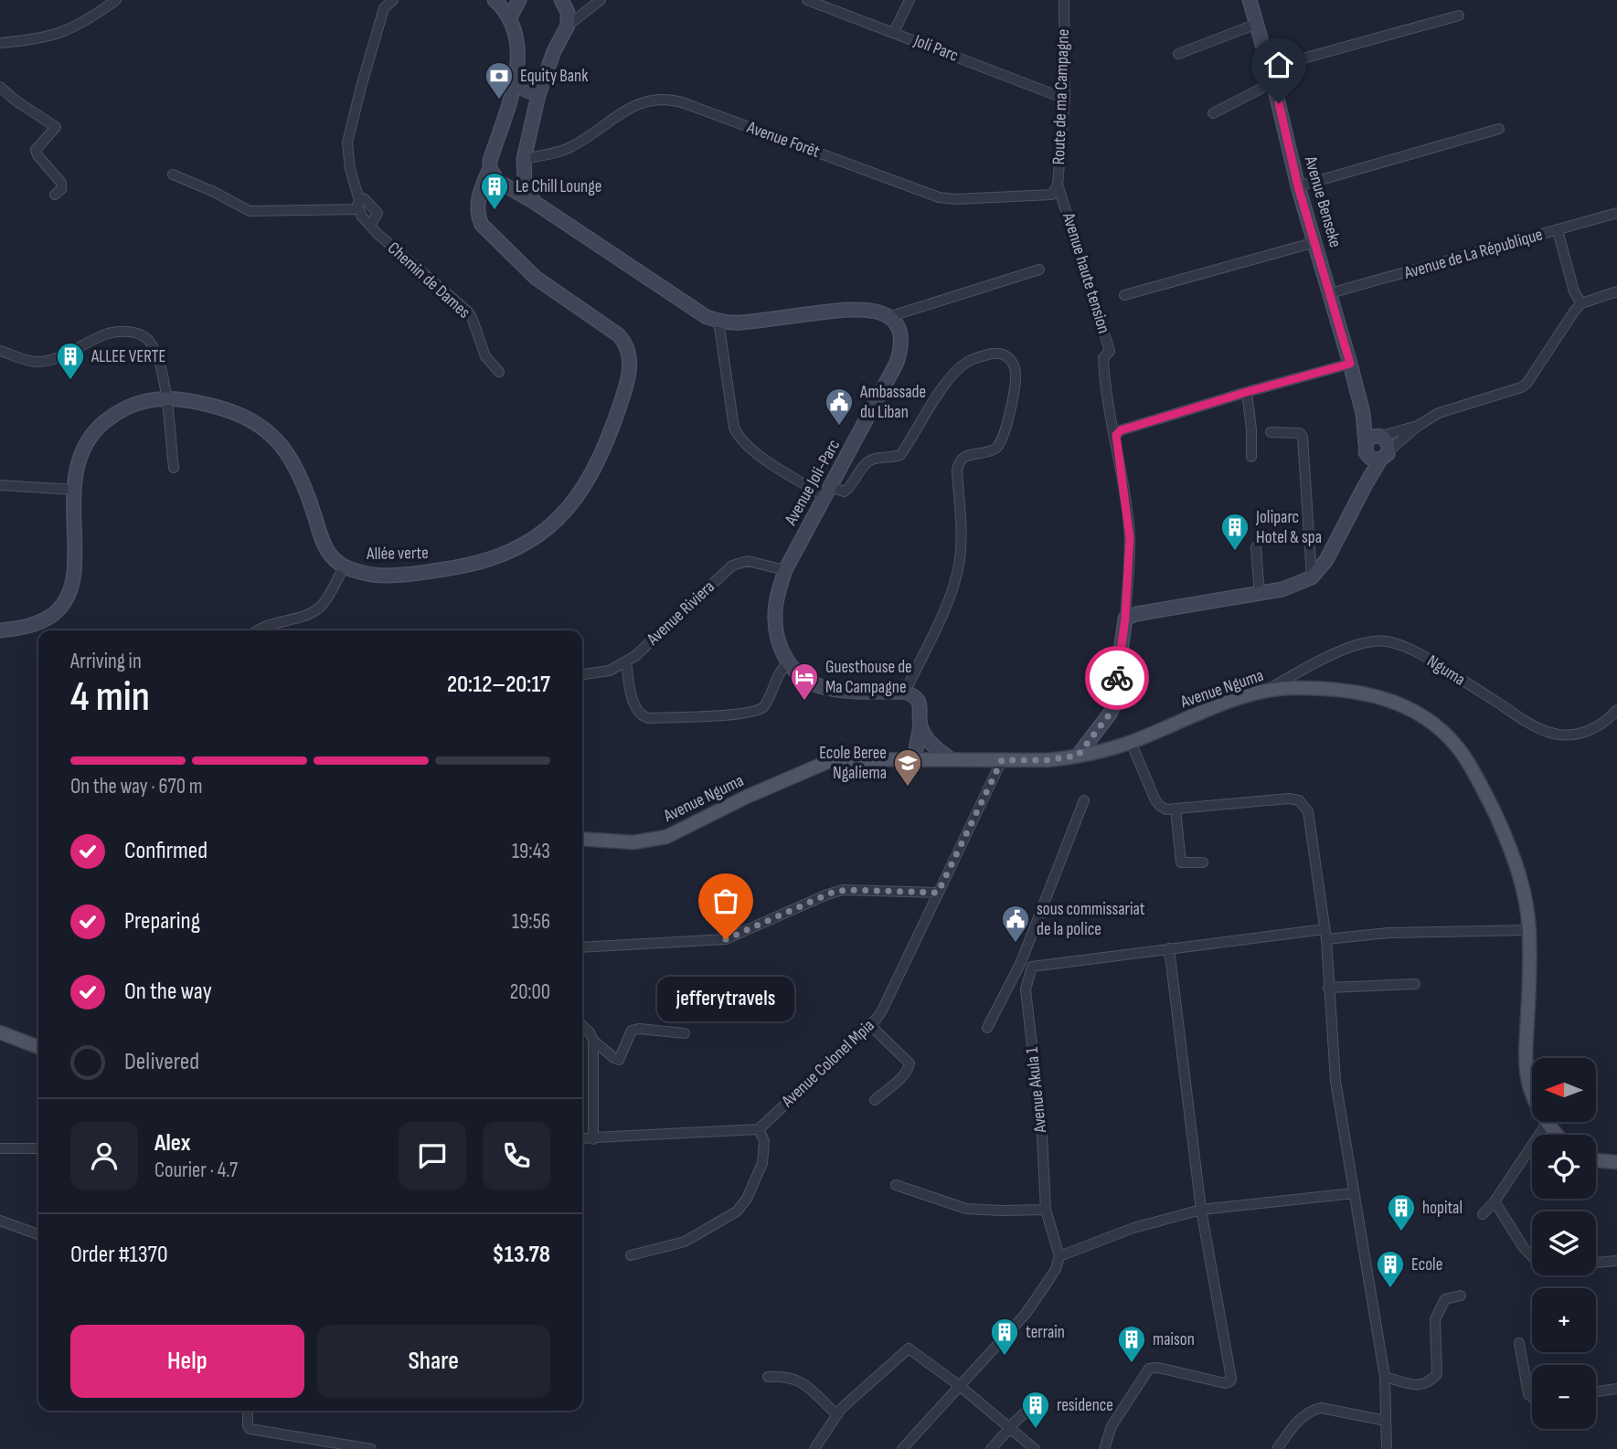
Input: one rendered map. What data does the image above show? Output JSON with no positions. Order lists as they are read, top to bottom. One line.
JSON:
{"streets":{"main road":["Avenue Nguma"],"street":["Joli Parc","Route de ma Campagne","Avenue Forêt","Avenue Benseke","Avenue de La République","Avenue haute tension","Chemin de Dames","Avenue Joli-Parc","Allée verte","Avenue Riviera","Nguma","Avenue Colonel Mpia","Avenue Akula 1"]},"crossings":[["Joli Parc","Route de ma Campagne"],["Route de ma Campagne","Avenue Forêt"],["Route de ma Campagne","Avenue haute tension"],["Avenue Forêt","Avenue haute tension"],["Avenue Benseke","Avenue de La République"],["Avenue Joli-Parc","Avenue Riviera"],["Nguma","Avenue Nguma"],["Avenue Nguma","Avenue Colonel Mpia"]],"places":{"bank":["Equity Bank"],"building":["Le Chill Lounge","ALLEE VERTE","Joliparc Hotel & spa","hopital","Ecole","terrain","maison","residence"],"public building":["Ambassade du Liban","sous commissariat de la police"],"hotel":["Guesthouse de Ma Campagne"],"school or university":["Ecole Beree Ngaliema"],"other":["jefferytravels"]},"north":"left","page":{"heading":["4 min","Arriving in","20:12–20:17"],"panel":["Alex","Courier · 4.7","Order #1370","$13.78"],"bar":"On the way · 670 m","list":[["Confirmed","19:43"],["Preparing","19:56"],["On the way","20:00"],"Delivered"],"bubble":"jefferytravels","map_buttons":["+","−"],"buttons":["Help","Share"]}}
